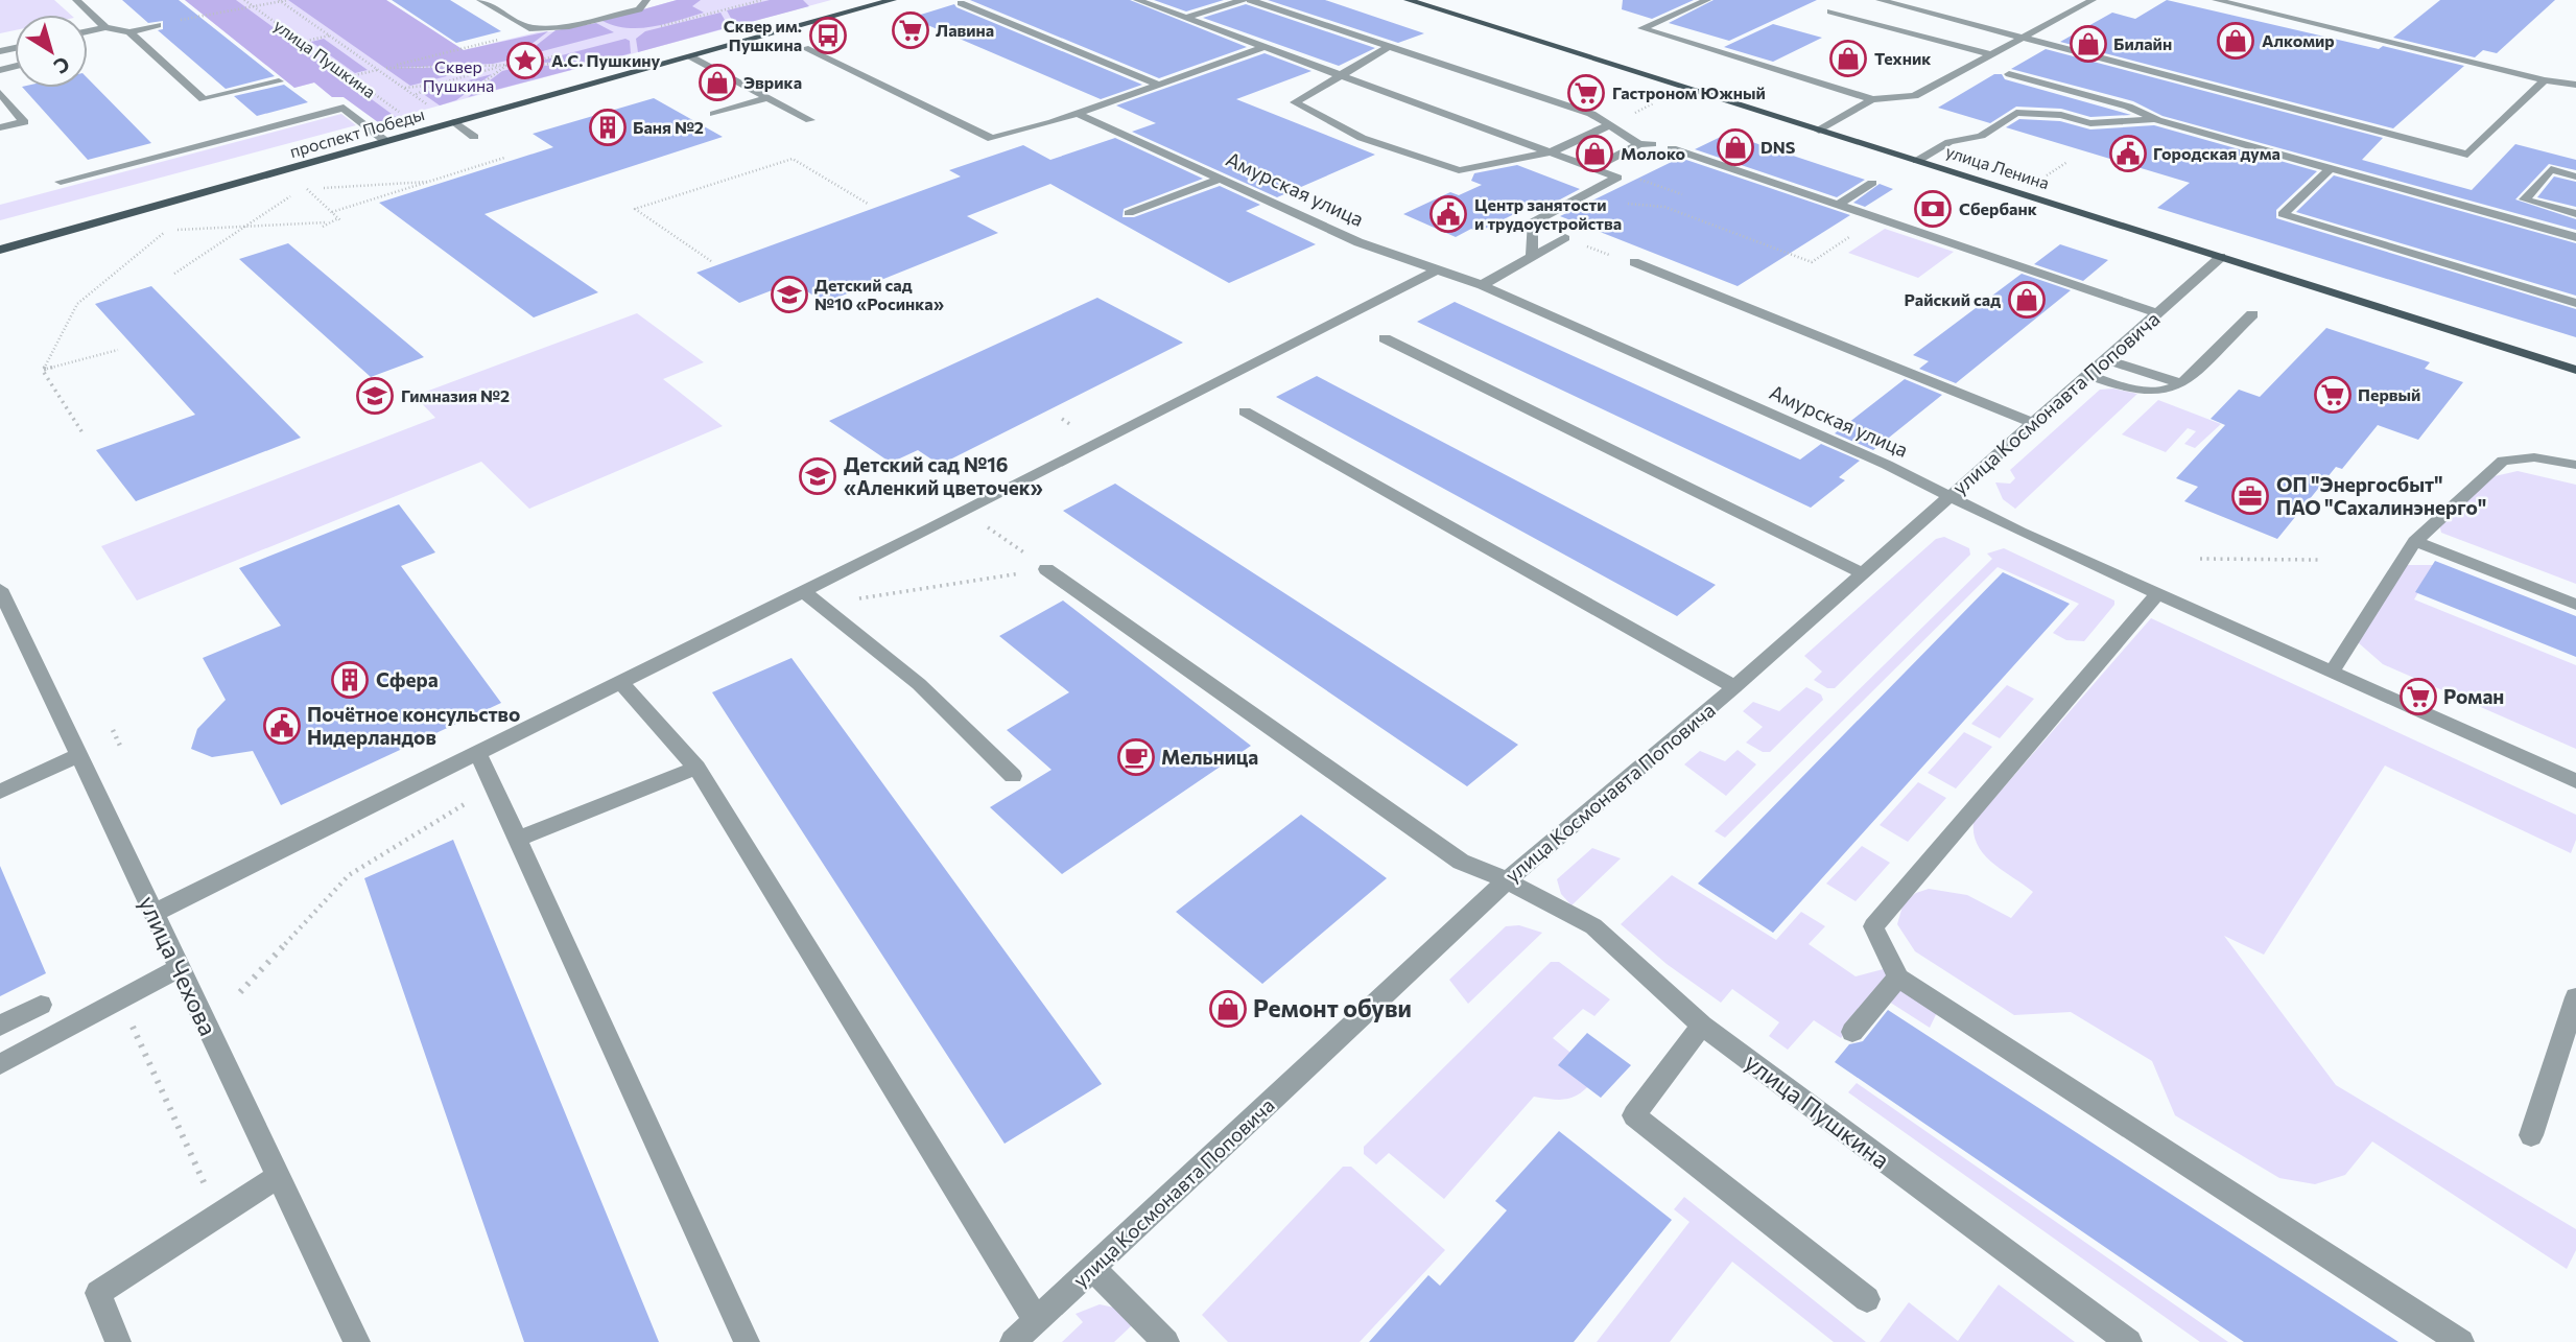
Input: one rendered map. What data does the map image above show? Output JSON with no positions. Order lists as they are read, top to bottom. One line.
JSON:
{"streets":{"main road":["проспект Победы","улица Ленина"],"street":["улица Пушкина","Амурская улица","улица Космонавта Поповича","улица Чехова"]},"crossings":[["улица Пушкина","улица Космонавта Поповича"],["улица Ленина","улица Космонавта Поповича"],["Амурская улица","улица Космонавта Поповича"]],"parks":["Сквер Пушкина"],"places":{"supermarket":["Лавина","Гастроном Южный","Первый","Роман"],"bus stop":["Сквер им. Пушкина"],"shop":["Алкомир","Билайн","Техник","Эврика","DNS","Молоко","Райский сад","Ремонт обуви"],"place":["А.С. Пушкину"],"building":["Баня №2","Сфера"],"public building":["Городская дума","Центр занятости и трудоустройства","Почётное консульство Нидерландов"],"bank":["Сбербанк"],"school or university":["Детский сад №10 «Росинка»","Гимназия №2","Детский сад №16 «Аленкий цветочек»"],"office":["ОП \"Энергосбыт\" ПАО \"Сахалинэнерго\""],"cafe":["Мельница"]},"north":"bottom right"}
